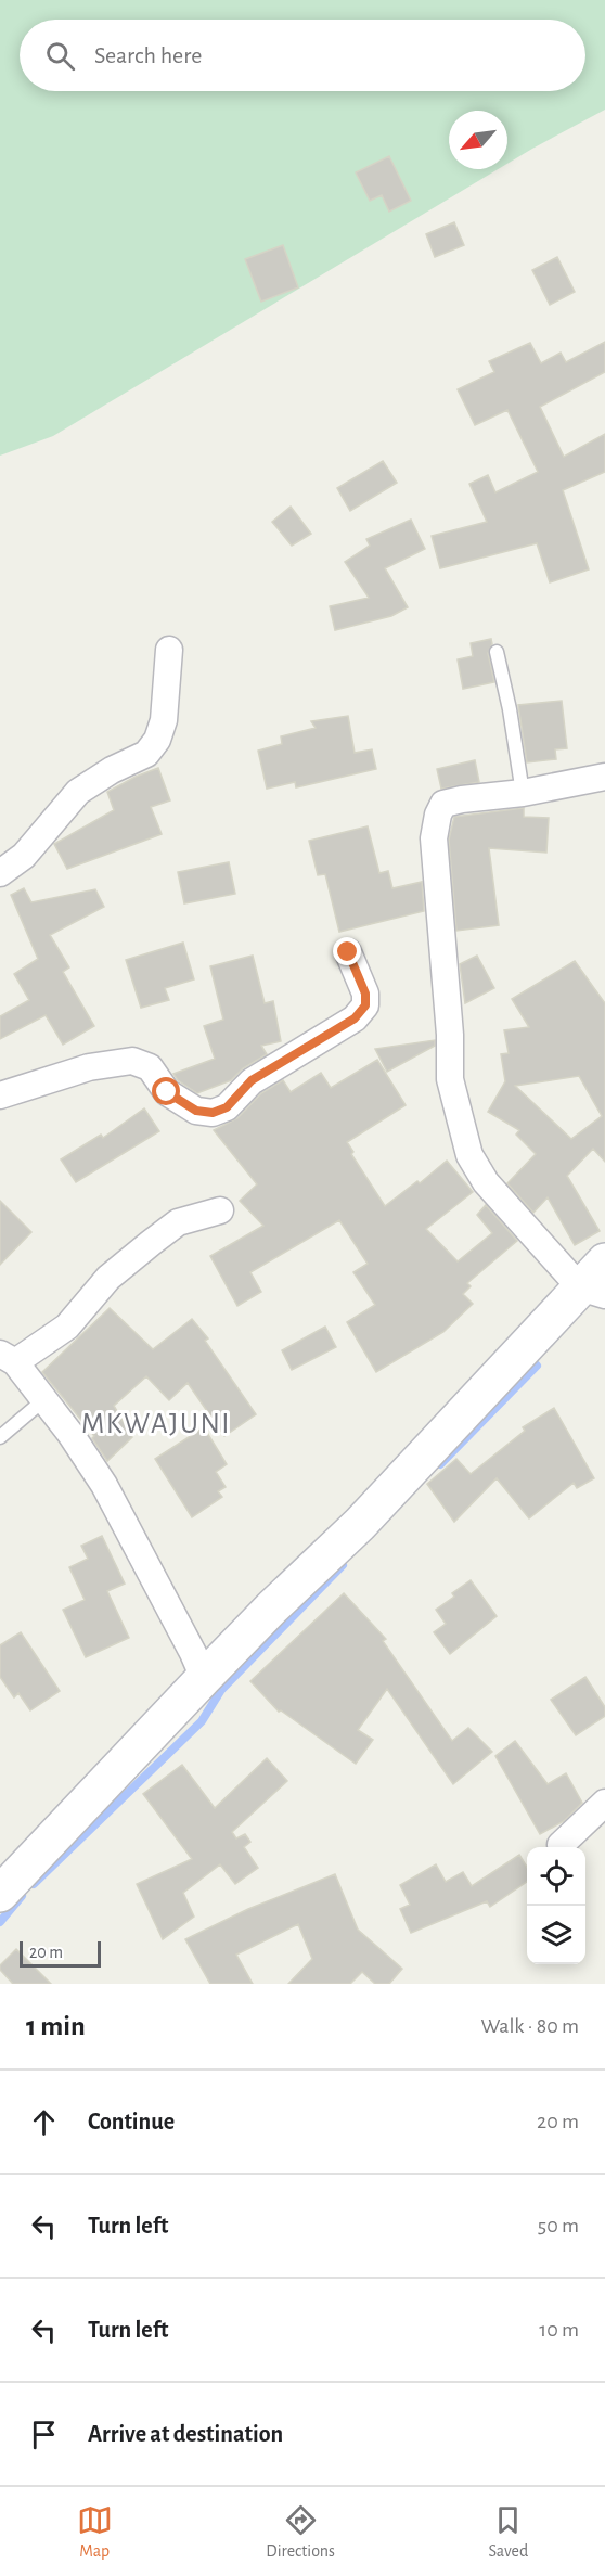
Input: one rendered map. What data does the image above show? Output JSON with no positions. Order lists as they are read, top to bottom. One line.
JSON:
{"districts":["MKWAJUNI"],"scale_bar":"20 m","north":"bottom left","page":{"search":"Search here","scale":"20 m","heading":["1 min","Walk · 80 m"],"list":[["Continue","20 m"],["Turn left","50 m"],["Turn left","10 m"],"Arrive at destination"],"nav":["Map","Directions","Saved"]}}
